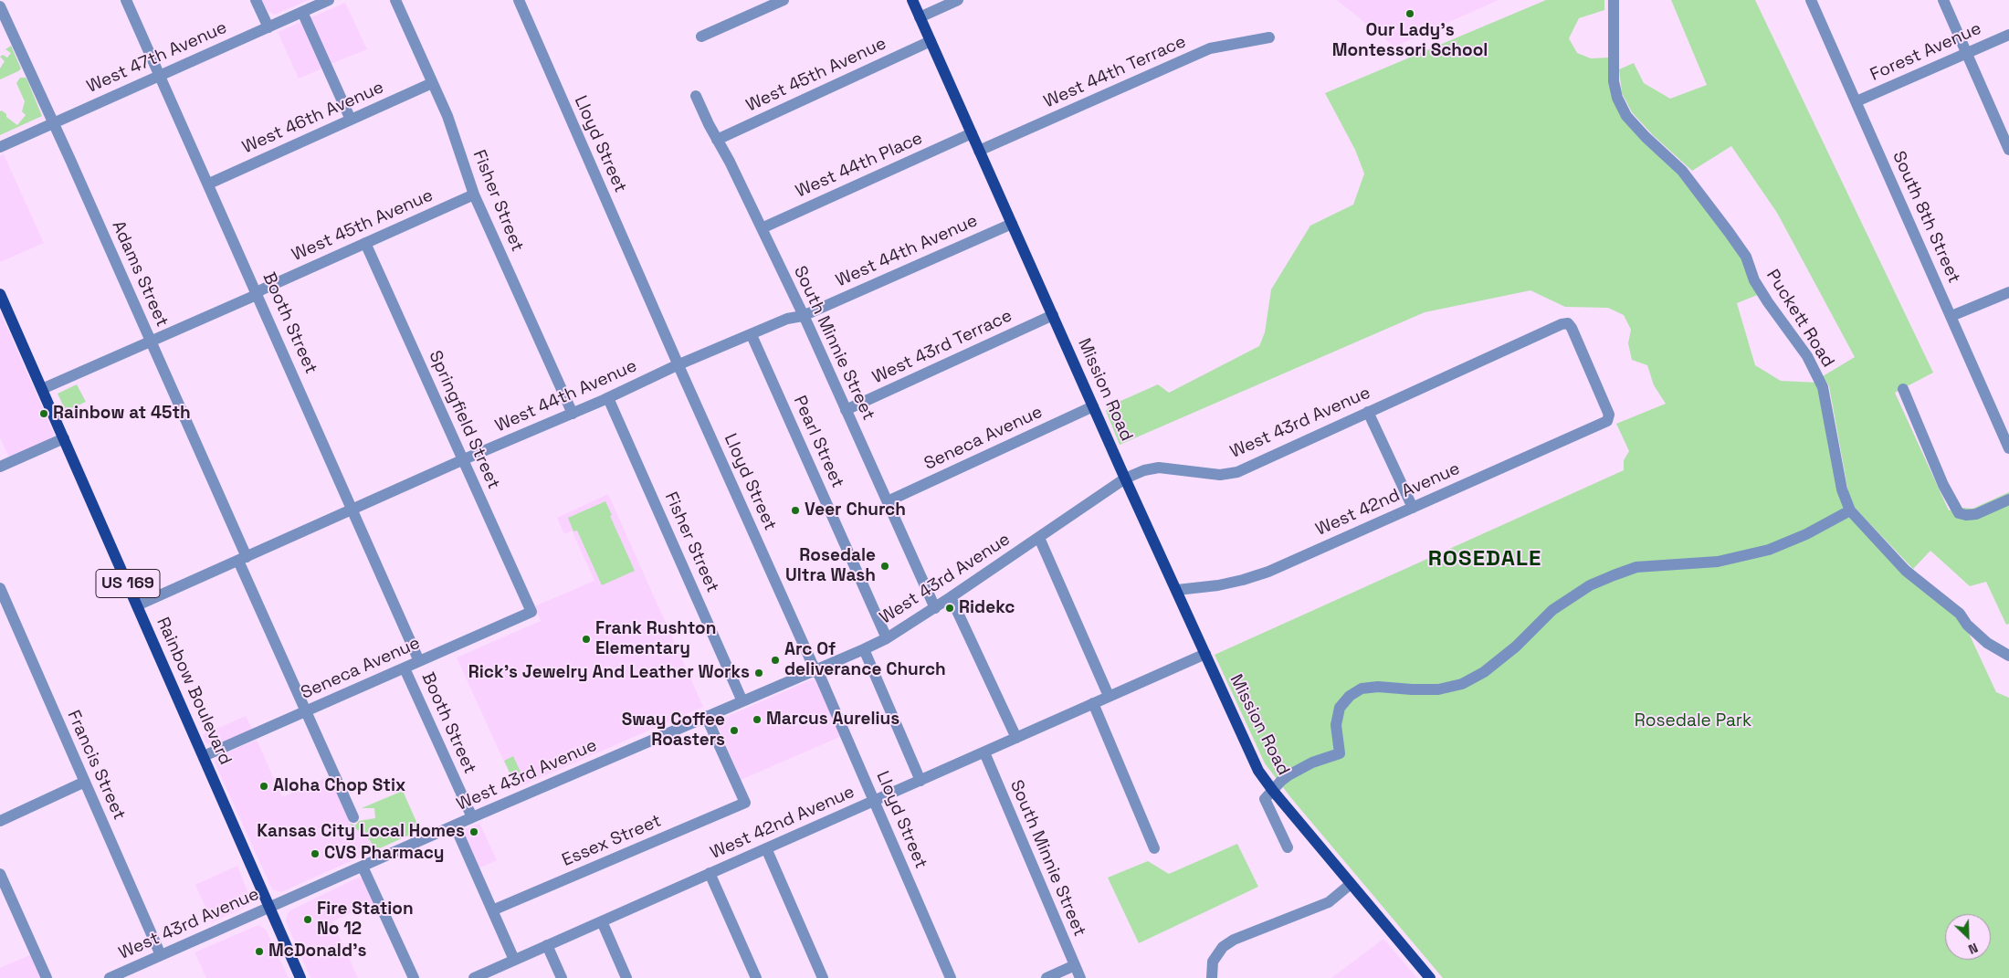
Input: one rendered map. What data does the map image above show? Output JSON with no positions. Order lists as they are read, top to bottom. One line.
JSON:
{"streets":{"main road":["Mission Road","US 169","Rainbow Boulevard"],"street":["Forest Avenue","West 47th Avenue","West 44th Terrace","West 45th Avenue","West 46th Avenue","Lloyd Street","West 44th Place","Fisher Street","South 8th Street","West 44th Avenue","Adams Street","Puckett Road","Booth Street","South Minnie Street","West 43rd Terrace","Springfield Street","West 43rd Avenue","Seneca Avenue","Pearl Street","West 42nd Avenue","Francis Street","Essex Street"]},"crossings":[["Forest Avenue","South 8th Street"],["West 47th Avenue","Adams Street"],["West 47th Avenue","Booth Street"],["West 44th Terrace","Mission Road"],["West 45th Avenue","Fisher Street"],["West 45th Avenue","Adams Street"],["West 45th Avenue","Booth Street"],["West 45th Avenue","South Minnie Street"],["West 45th Avenue","Mission Road"],["West 45th Avenue","Springfield Street"],["West 45th Avenue","Rainbow Boulevard"],["West 46th Avenue","Fisher Street"],["West 46th Avenue","Booth Street"],["Lloyd Street","West 44th Avenue"],["Lloyd Street","West 43rd Avenue"],["Lloyd Street","West 42nd Avenue"],["West 44th Place","South Minnie Street"],["West 44th Place","Mission Road"],["Fisher Street","West 44th Avenue"],["Fisher Street","West 43rd Avenue"],["West 44th Avenue","Adams Street"],["West 44th Avenue","Booth Street"],["West 44th Avenue","South Minnie Street"],["West 44th Avenue","Mission Road"],["West 44th Avenue","Springfield Street"],["West 44th Avenue","Pearl Street"],["West 44th Avenue","Rainbow Boulevard"],["Adams Street","Seneca Avenue"],["Booth Street","West 43rd Avenue"],["Booth Street","Seneca Avenue"],["South Minnie Street","West 43rd Terrace"],["South Minnie Street","West 43rd Avenue"],["South Minnie Street","Seneca Avenue"],["South Minnie Street","West 42nd Avenue"],["West 43rd Terrace","Mission Road"],["Mission Road","West 43rd Avenue"],["Mission Road","Seneca Avenue"],["Mission Road","West 42nd Avenue"],["Springfield Street","Seneca Avenue"],["West 43rd Avenue","Pearl Street"],["West 43rd Avenue","West 42nd Avenue"],["West 43rd Avenue","Rainbow Boulevard"],["West 43rd Avenue","Francis Street"],["West 43rd Avenue","Essex Street"],["Seneca Avenue","Rainbow Boulevard"]],"districts":["ROSEDALE"],"parks":["Rosedale Park"],"places":["Our Lady's Montessori School","Rainbow at 45th","Veer Church","Rosedale Ultra Wash","Ridekc","Frank Rushton Elementary","Arc Of deliverance Church","Rick's Jewelry And Leather Works","Marcus Aurelius","Sway Coffee Roasters","Aloha Chop Stix","Kansas City Local Homes","CVS Pharmacy","Fire Station No 12","McDonald's"],"north":"bottom right"}
